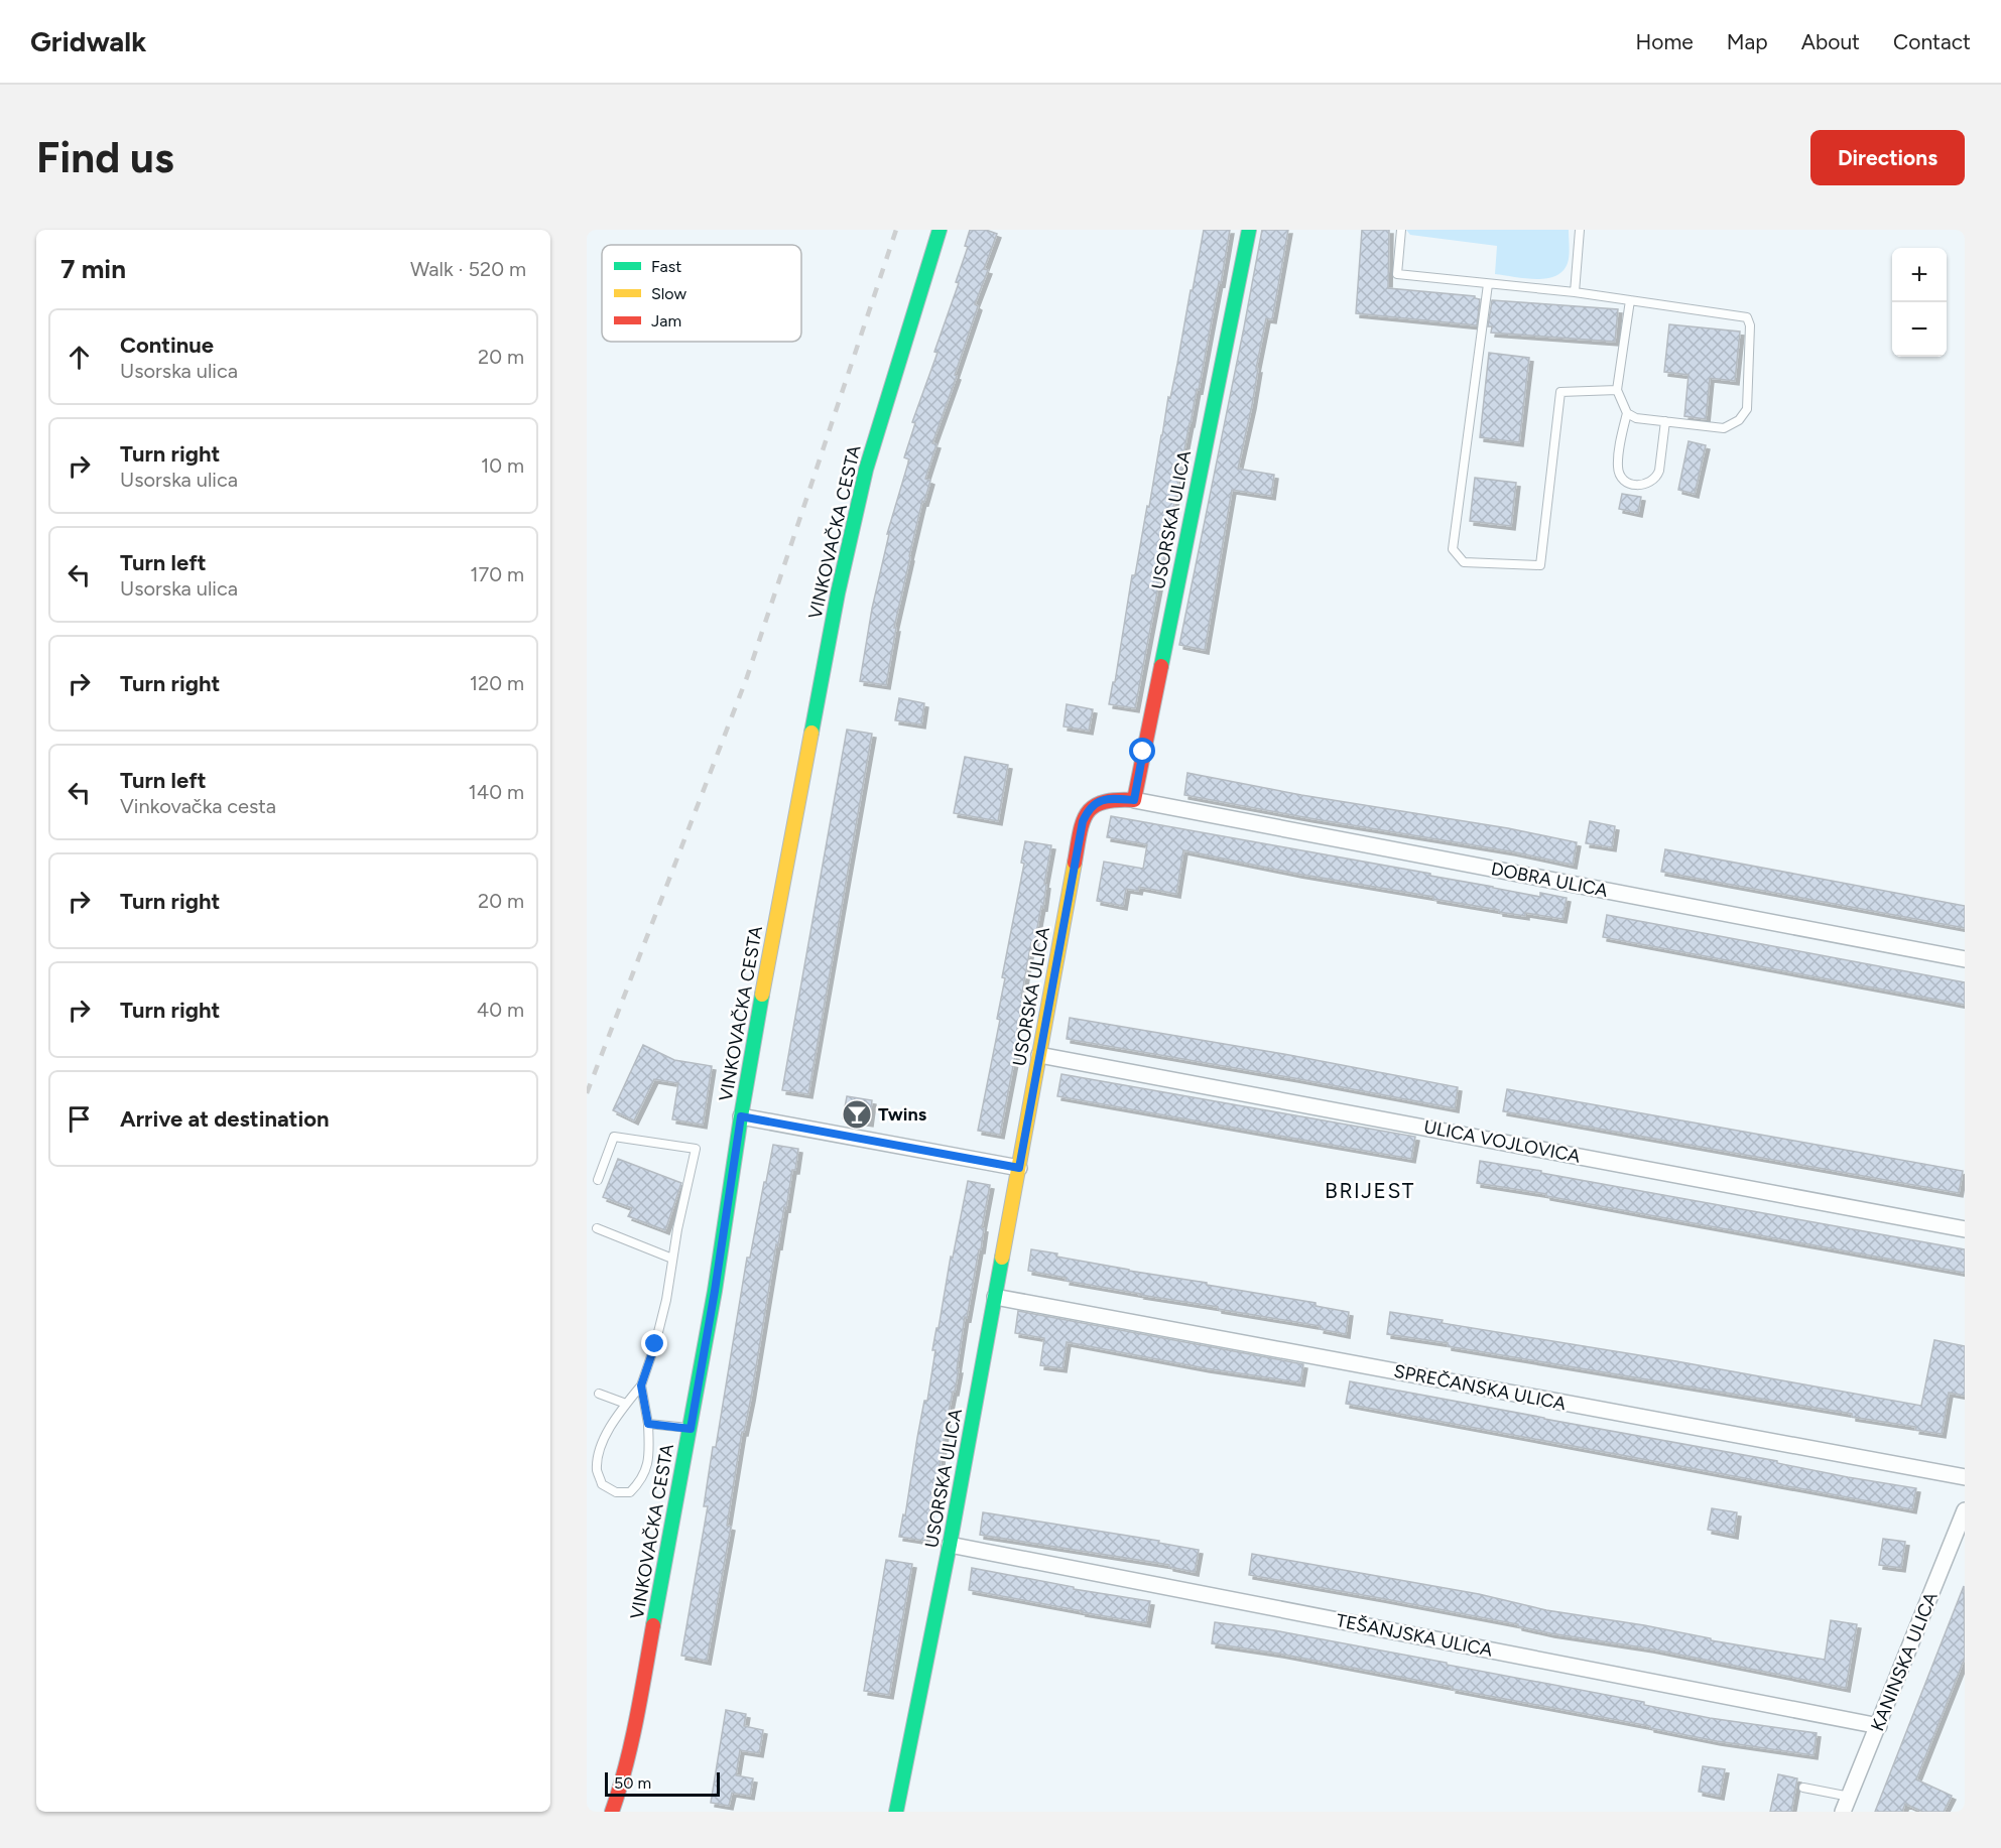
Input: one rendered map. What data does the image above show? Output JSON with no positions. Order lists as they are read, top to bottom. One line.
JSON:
{"streets":{"street":["USORSKA ULICA","VINKOVAČKA CESTA","DOBRA ULICA","ULICA VOJLOVICA","SPREČANSKA ULICA","TEŠANJSKA ULICA","KANINSKA ULICA"]},"crossings":[["USORSKA ULICA","DOBRA ULICA"],["USORSKA ULICA","ULICA VOJLOVICA"],["USORSKA ULICA","SPREČANSKA ULICA"],["USORSKA ULICA","TEŠANJSKA ULICA"],["TEŠANJSKA ULICA","KANINSKA ULICA"]],"districts":["BRIJEST"],"places":{"bar":["Twins"]},"legend":["Fast","Slow","Jam"],"scale_bar":"50 m","page":{"header":"Gridwalk","nav":["Home","Map","About","Contact"],"buttons":"Directions","title":"Find us","heading":["7 min","Walk · 520 m"],"map_buttons":["+","−"],"list":[["Continue","Usorska ulica","20 m"],["Turn right","Usorska ulica","10 m"],["Turn left","Usorska ulica","170 m"],["Turn right","120 m"],["Turn left","Vinkovačka cesta","140 m"],["Turn right","20 m"],["Turn right","40 m"],"Arrive at destination"],"scale":"50 m"}}
